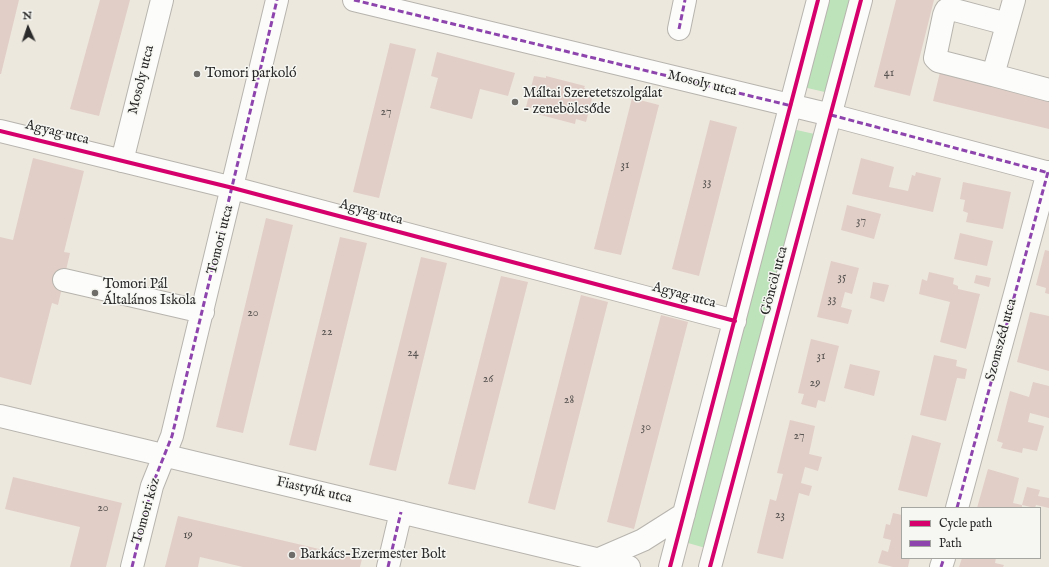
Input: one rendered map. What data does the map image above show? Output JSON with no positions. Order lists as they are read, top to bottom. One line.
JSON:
{"streets":{"street":["Mosoly utca","Agyag utca","Tomori utca","Göncöl utca","Szomszéd utca","Fiastyúk utca","Tomori köz"]},"crossings":[["Mosoly utca","Agyag utca"],["Mosoly utca","Göncöl utca"],["Mosoly utca","Szomszéd utca"],["Agyag utca","Tomori utca"],["Agyag utca","Göncöl utca"],["Tomori utca","Fiastyúk utca"],["Tomori utca","Tomori köz"],["Fiastyúk utca","Tomori köz"]],"places":["Tomori parkoló","Máltai Szeretetszolgálat - zenebölcsőde","Tomori Pál Általános Iskola","Barkács-Ezermester Bolt"],"house_numbers":["41","27","31","33","37","35","33","20","22","24","31","26","29","28","30","27","20","23","19"],"legend":["Cycle path","Path"],"north":"top"}
